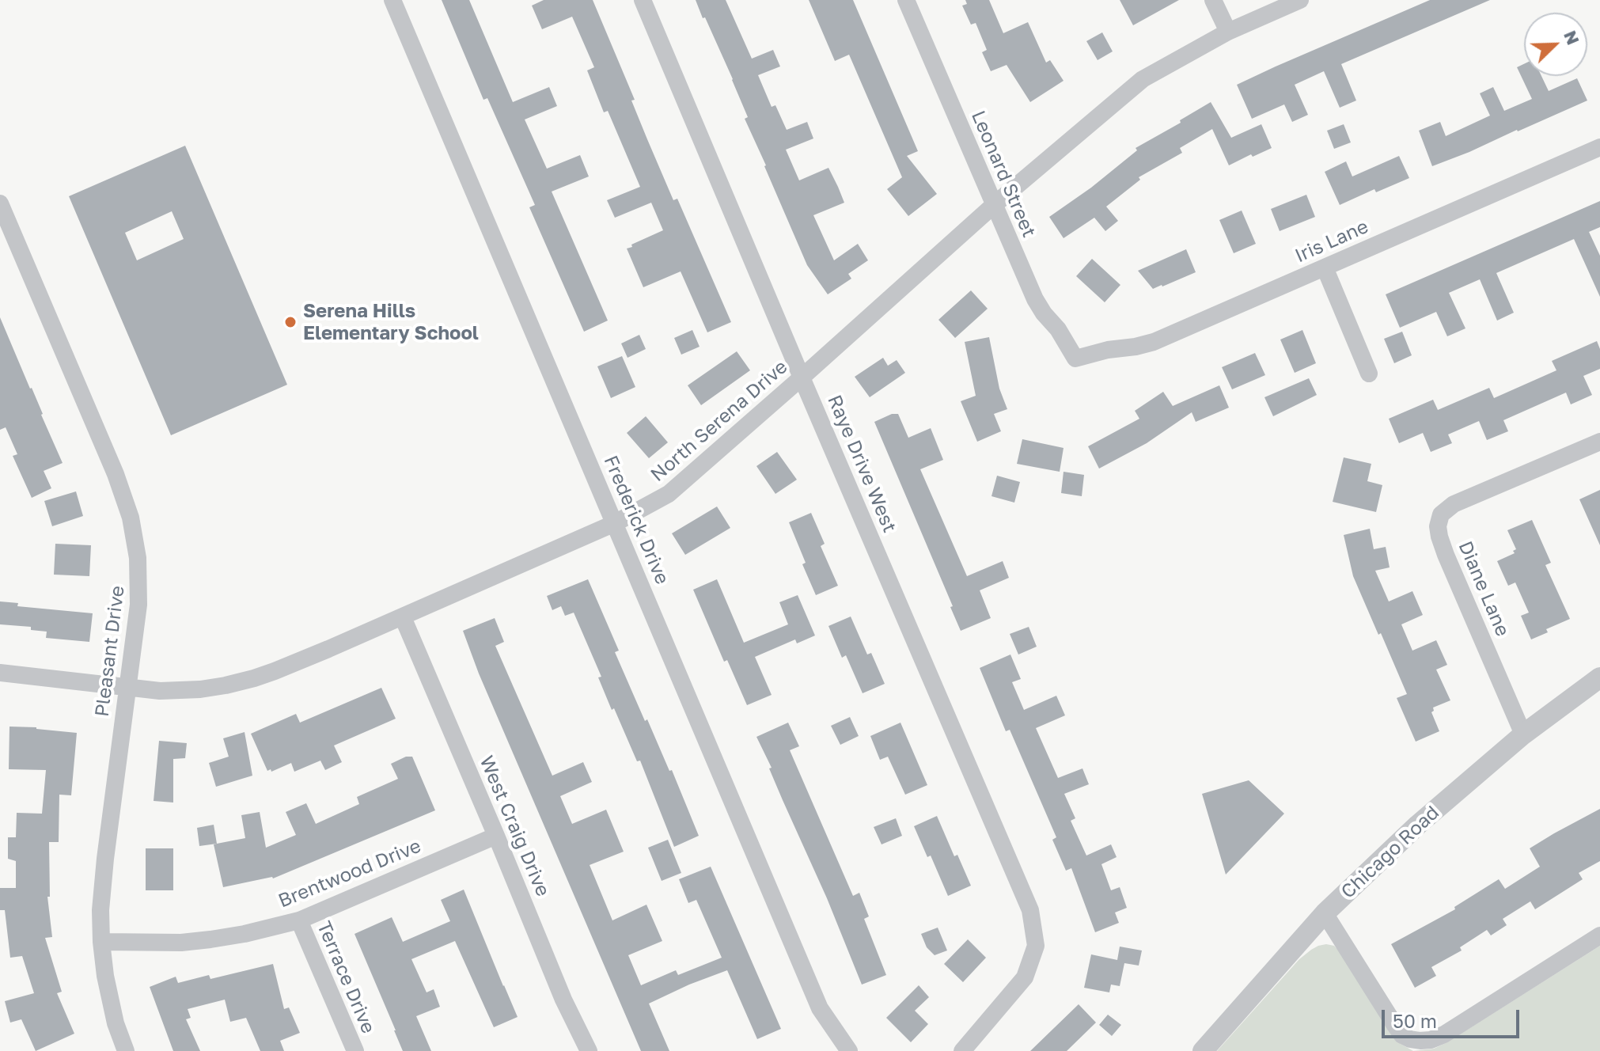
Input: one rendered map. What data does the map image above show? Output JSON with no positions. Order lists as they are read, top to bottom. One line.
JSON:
{"streets":{"street":["Leonard Street","Iris Lane","North Serena Drive","Raye Drive West","Frederick Drive","Diane Lane","Pleasant Drive","West Craig Drive","Chicago Road","Brentwood Drive","Terrace Drive"]},"crossings":[["Leonard Street","Iris Lane"],["Leonard Street","North Serena Drive"],["North Serena Drive","Raye Drive West"],["North Serena Drive","Frederick Drive"],["North Serena Drive","Pleasant Drive"],["North Serena Drive","West Craig Drive"],["Diane Lane","Chicago Road"],["Pleasant Drive","Brentwood Drive"],["West Craig Drive","Brentwood Drive"],["Brentwood Drive","Terrace Drive"]],"places":["Serena Hills Elementary School"],"scale_bar":"50 m","north":"top right"}
